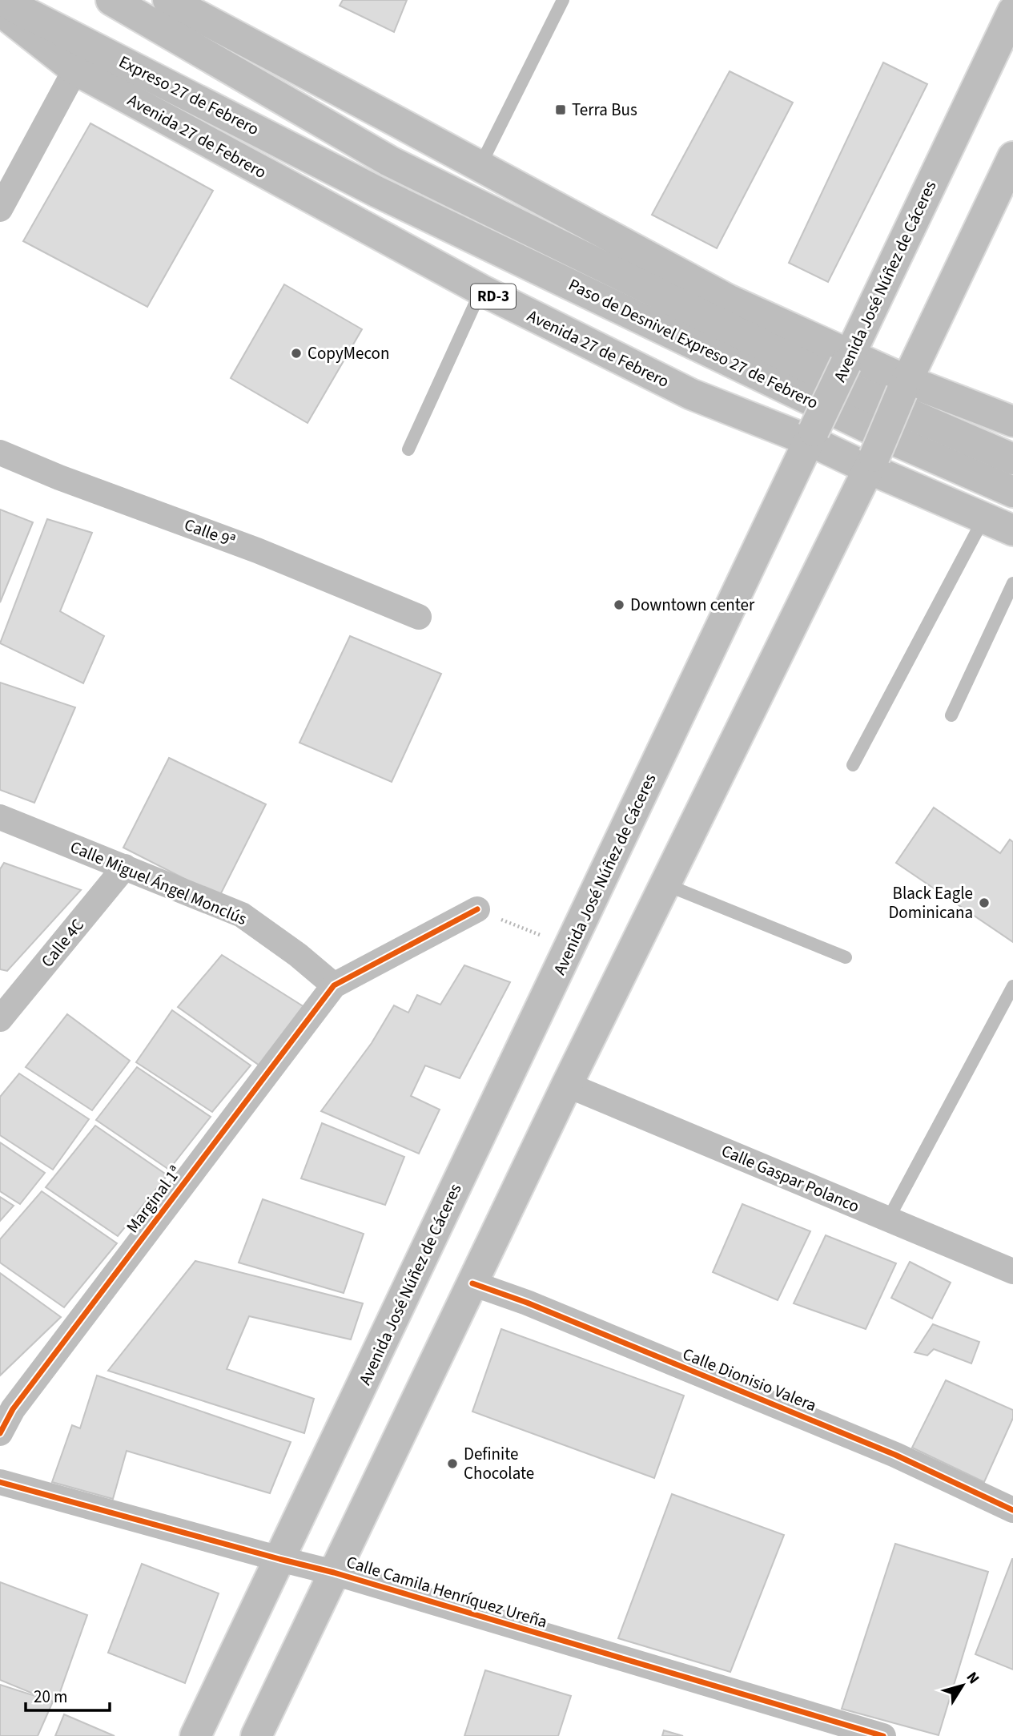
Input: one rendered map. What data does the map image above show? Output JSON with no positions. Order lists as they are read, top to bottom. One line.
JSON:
{"streets":{"main road":["Expreso 27 de Febrero","Avenida 27 de Febrero","Avenida José Núñez de Cáceres","RD-3","Paso de Desnivel Expreso 27 de Febrero"],"street":["Calle 9ª","Calle Miguel Ángel Monclús","Calle 4C","Calle Gaspar Polanco","Marginal 1ª","Calle Dionisio Valera","Calle Camila Henríquez Ureña"]},"crossings":[["Expreso 27 de Febrero","Paso de Desnivel Expreso 27 de Febrero"],["Avenida 27 de Febrero","Avenida José Núñez de Cáceres"],["Avenida José Núñez de Cáceres","Calle Camila Henríquez Ureña"],["Calle Miguel Ángel Monclús","Calle 4C"],["Calle Miguel Ángel Monclús","Marginal 1ª"]],"places":{"transit":["Terra Bus"],"other":["CopyMecon","Downtown center","Black Eagle Dominicana","Definite Chocolate"]},"scale_bar":"20 m","north":"top right"}
